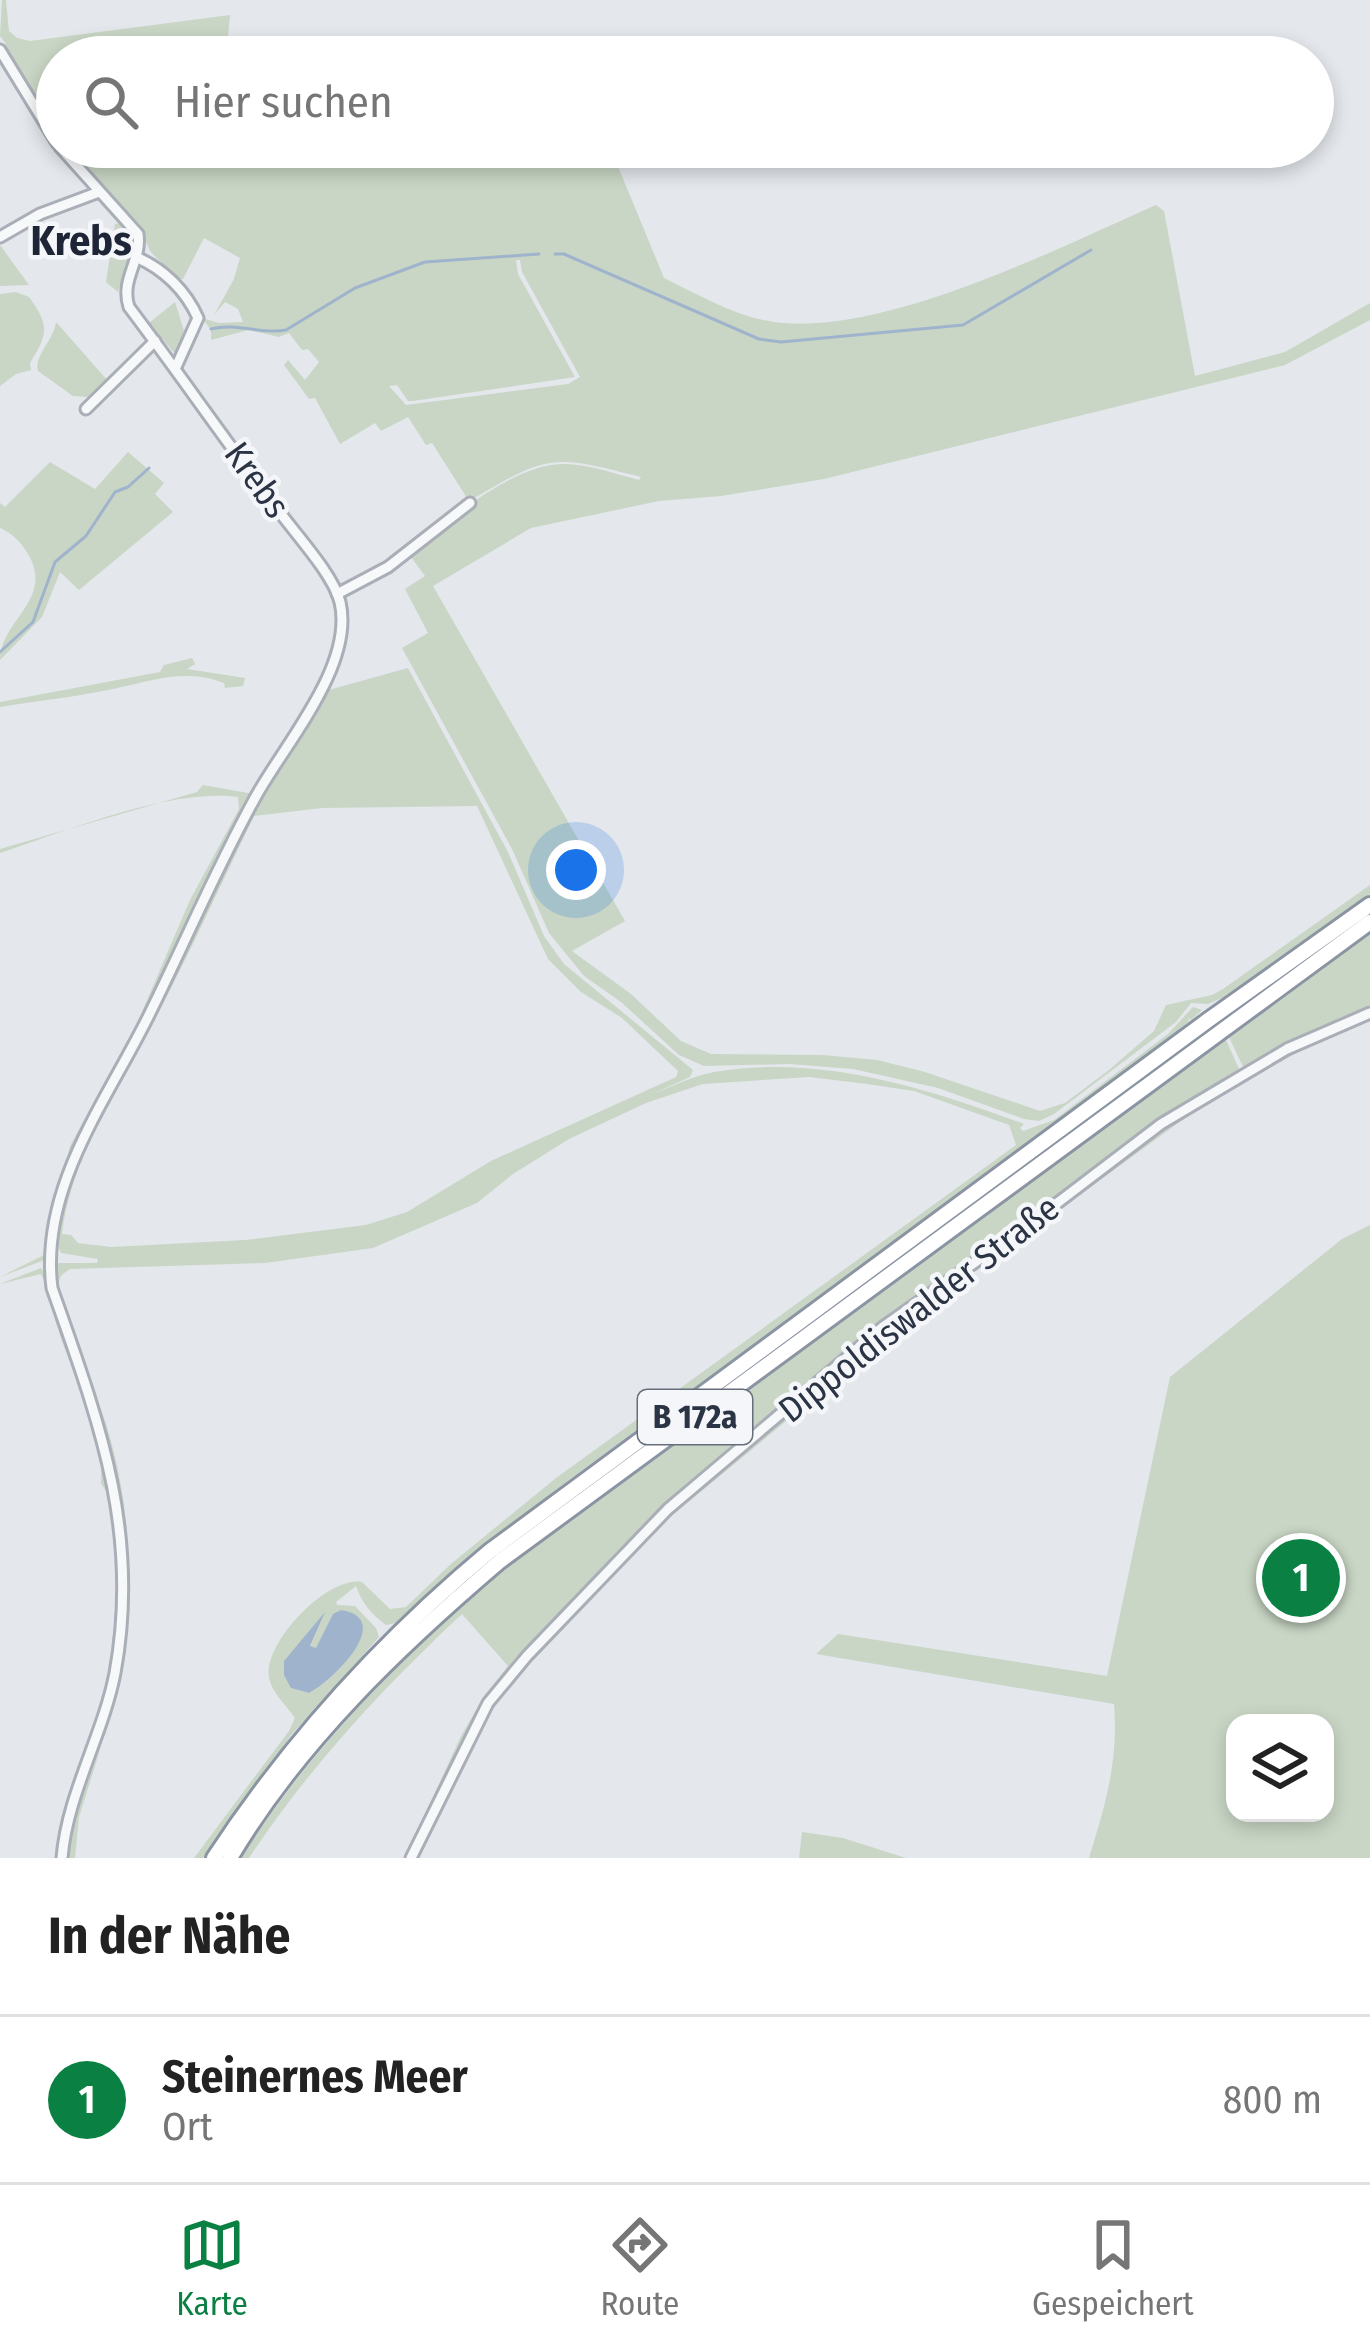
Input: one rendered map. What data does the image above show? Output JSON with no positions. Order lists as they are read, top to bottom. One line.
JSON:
{"streets":{"highway":["B 172a"],"street":["Krebs","Dippoldiswalder Straße"]},"districts":["Krebs"],"page":{"search":"Hier suchen","pins":"1","heading":"In der Nähe","list":[{"mark":"1","name":"Steinernes Meer","note":"Ort","value":"800 m"}],"nav":["Karte","Route","Gespeichert"]}}
